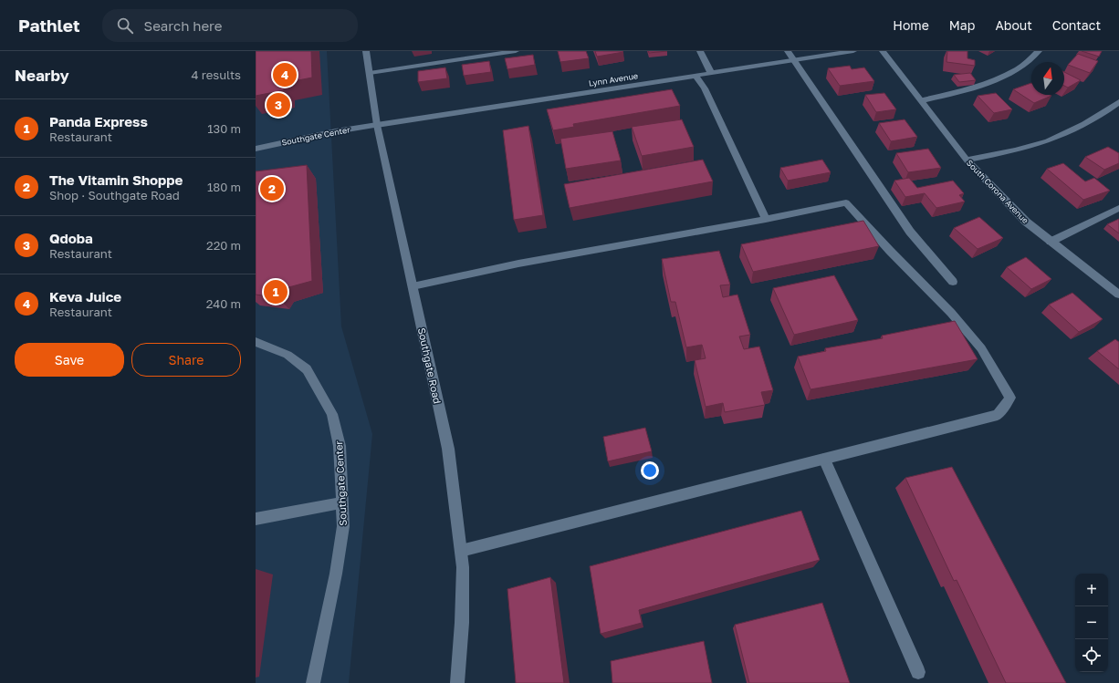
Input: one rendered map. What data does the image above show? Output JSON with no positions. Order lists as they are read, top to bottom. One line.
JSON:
{"streets":{"street":["Lynn Avenue","Southgate Center","South Corona Avenue","Southgate Road"]},"crossings":[["Lynn Avenue","Southgate Center"],["Lynn Avenue","Southgate Road"],["Southgate Center","Southgate Road"]],"north":"top","page":{"header":"Pathlet","search":"Search here","nav":["Home","Map","About","Contact"],"heading":["Nearby","4 results"],"pins":["4","3","2","1"],"list":[{"mark":"1","name":"Panda Express","note":"Restaurant","value":"130 m"},{"mark":"2","name":"The Vitamin Shoppe","note":"Shop · Southgate Road","value":"180 m"},{"mark":"3","name":"Qdoba","note":"Restaurant","value":"220 m"},{"mark":"4","name":"Keva Juice","note":"Restaurant","value":"240 m"}],"buttons":["Save","Share"],"map_buttons":["+","−"]}}
